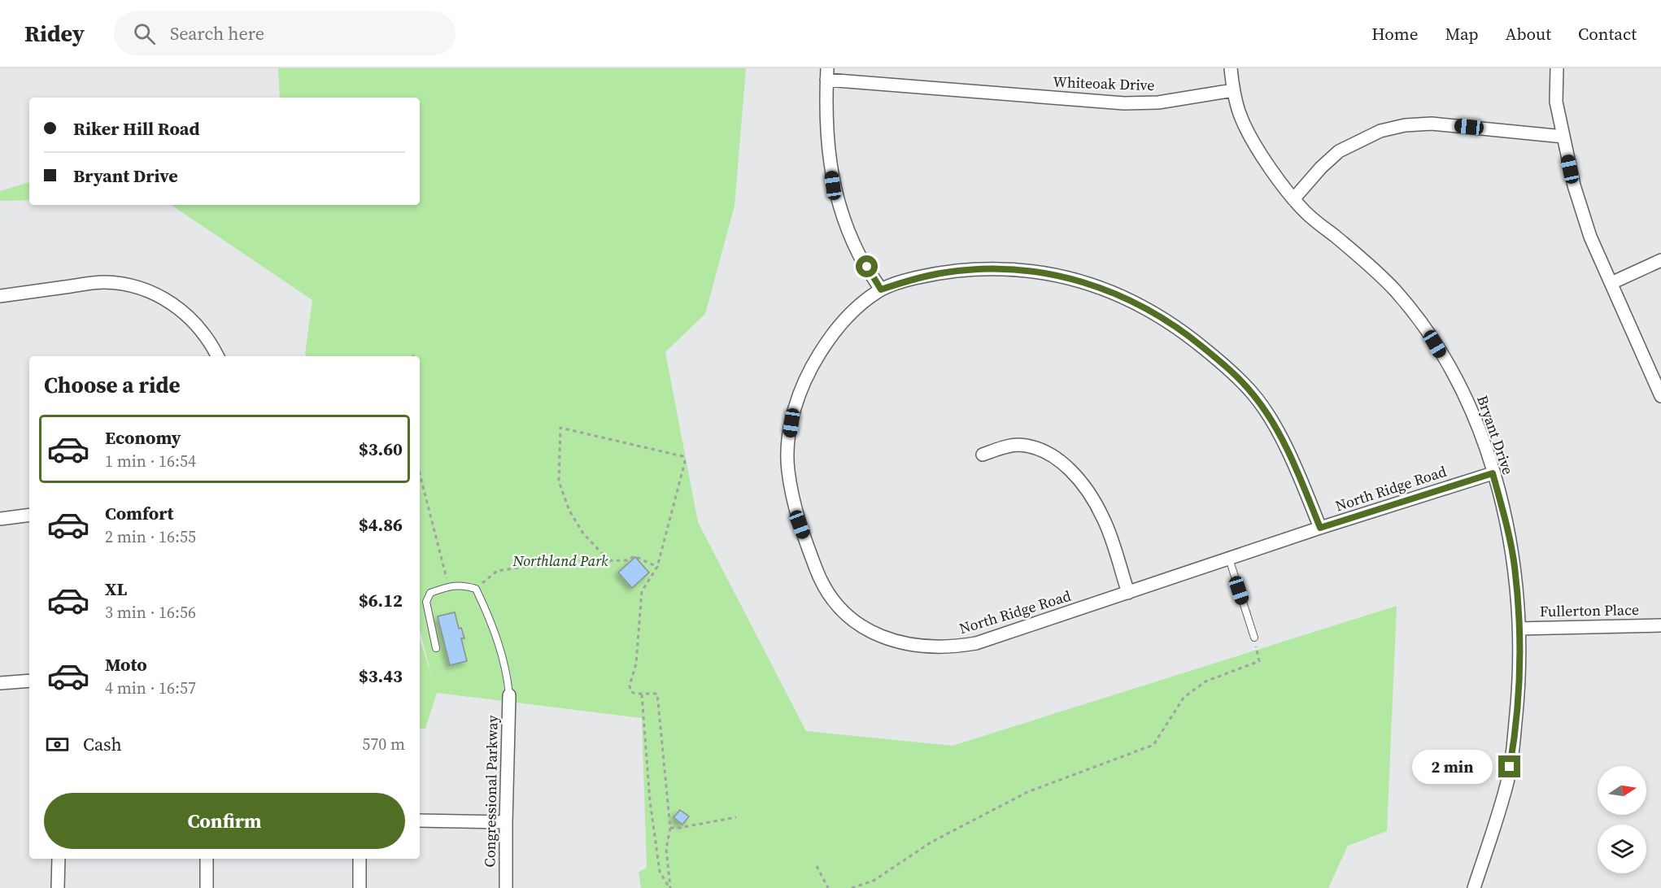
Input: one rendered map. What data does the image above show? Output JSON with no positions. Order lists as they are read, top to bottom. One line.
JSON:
{"streets":{"street":["Whiteoak Drive","Bryant Drive","North Ridge Road","Fullerton Place","Congressional Parkway"]},"crossings":[["Whiteoak Drive","Bryant Drive"],["Bryant Drive","North Ridge Road"],["Bryant Drive","Fullerton Place"]],"parks":["Northland Park"],"north":"right","page":{"header":"Ridey","search":"Search here","nav":["Home","Map","About","Contact"],"banner":["Riker Hill Road","Bryant Drive"],"heading":"Choose a ride","list":[{"name":"Economy","note":"1 min · 16:54","value":"$3.60"},{"name":"Comfort","note":"2 min · 16:55","value":"$4.86"},{"name":"XL","note":"3 min · 16:56","value":"$6.12"},{"name":"Moto","note":"4 min · 16:57","value":"$3.43"}],"pay":["Cash","570 m"],"bubble":"2 min","buttons":"Confirm"}}
